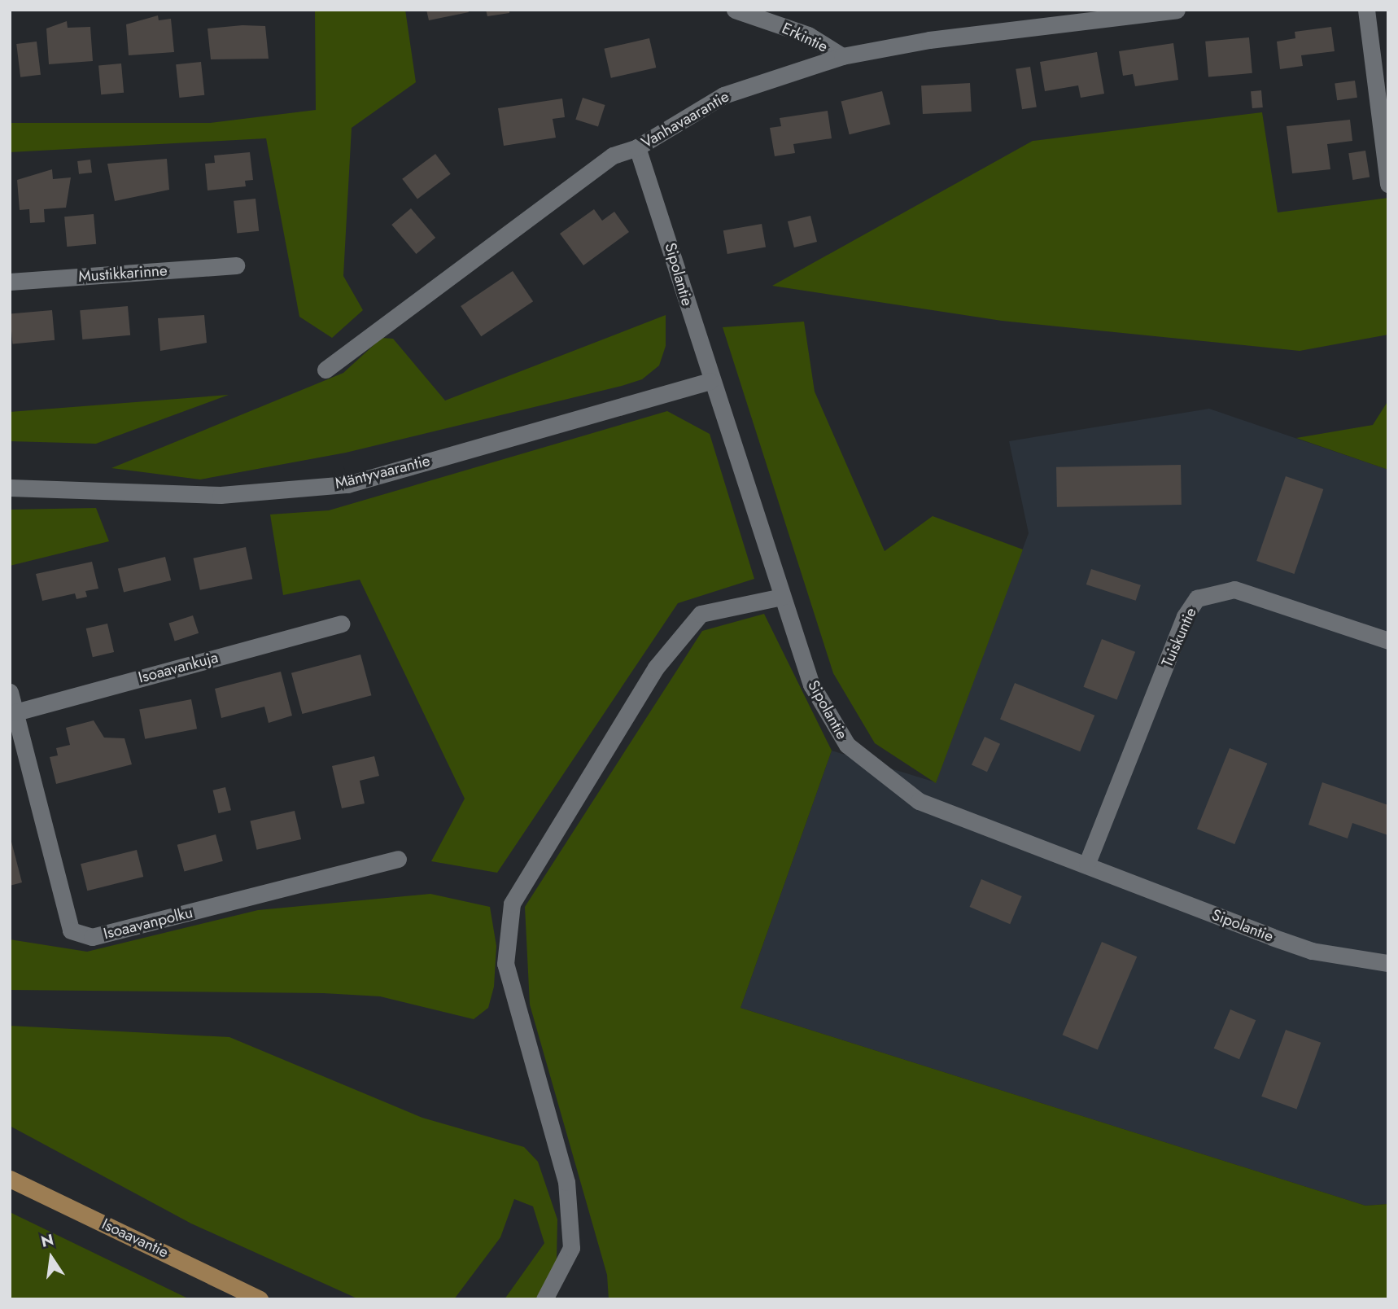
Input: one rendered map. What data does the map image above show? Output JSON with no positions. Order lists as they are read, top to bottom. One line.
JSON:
{"streets":{"main road":["Isoaavantie"],"street":["Erkintie","Vanhavaarantie","Mustikkarinne","Sipolantie","Mäntyvaarantie","Tuiskuntie","Isoaavankuja","Isoaavanpolku"]},"crossings":[["Erkintie","Vanhavaarantie"],["Vanhavaarantie","Sipolantie"],["Sipolantie","Mäntyvaarantie"],["Sipolantie","Tuiskuntie"],["Isoaavankuja","Isoaavanpolku"]],"north":"top"}
